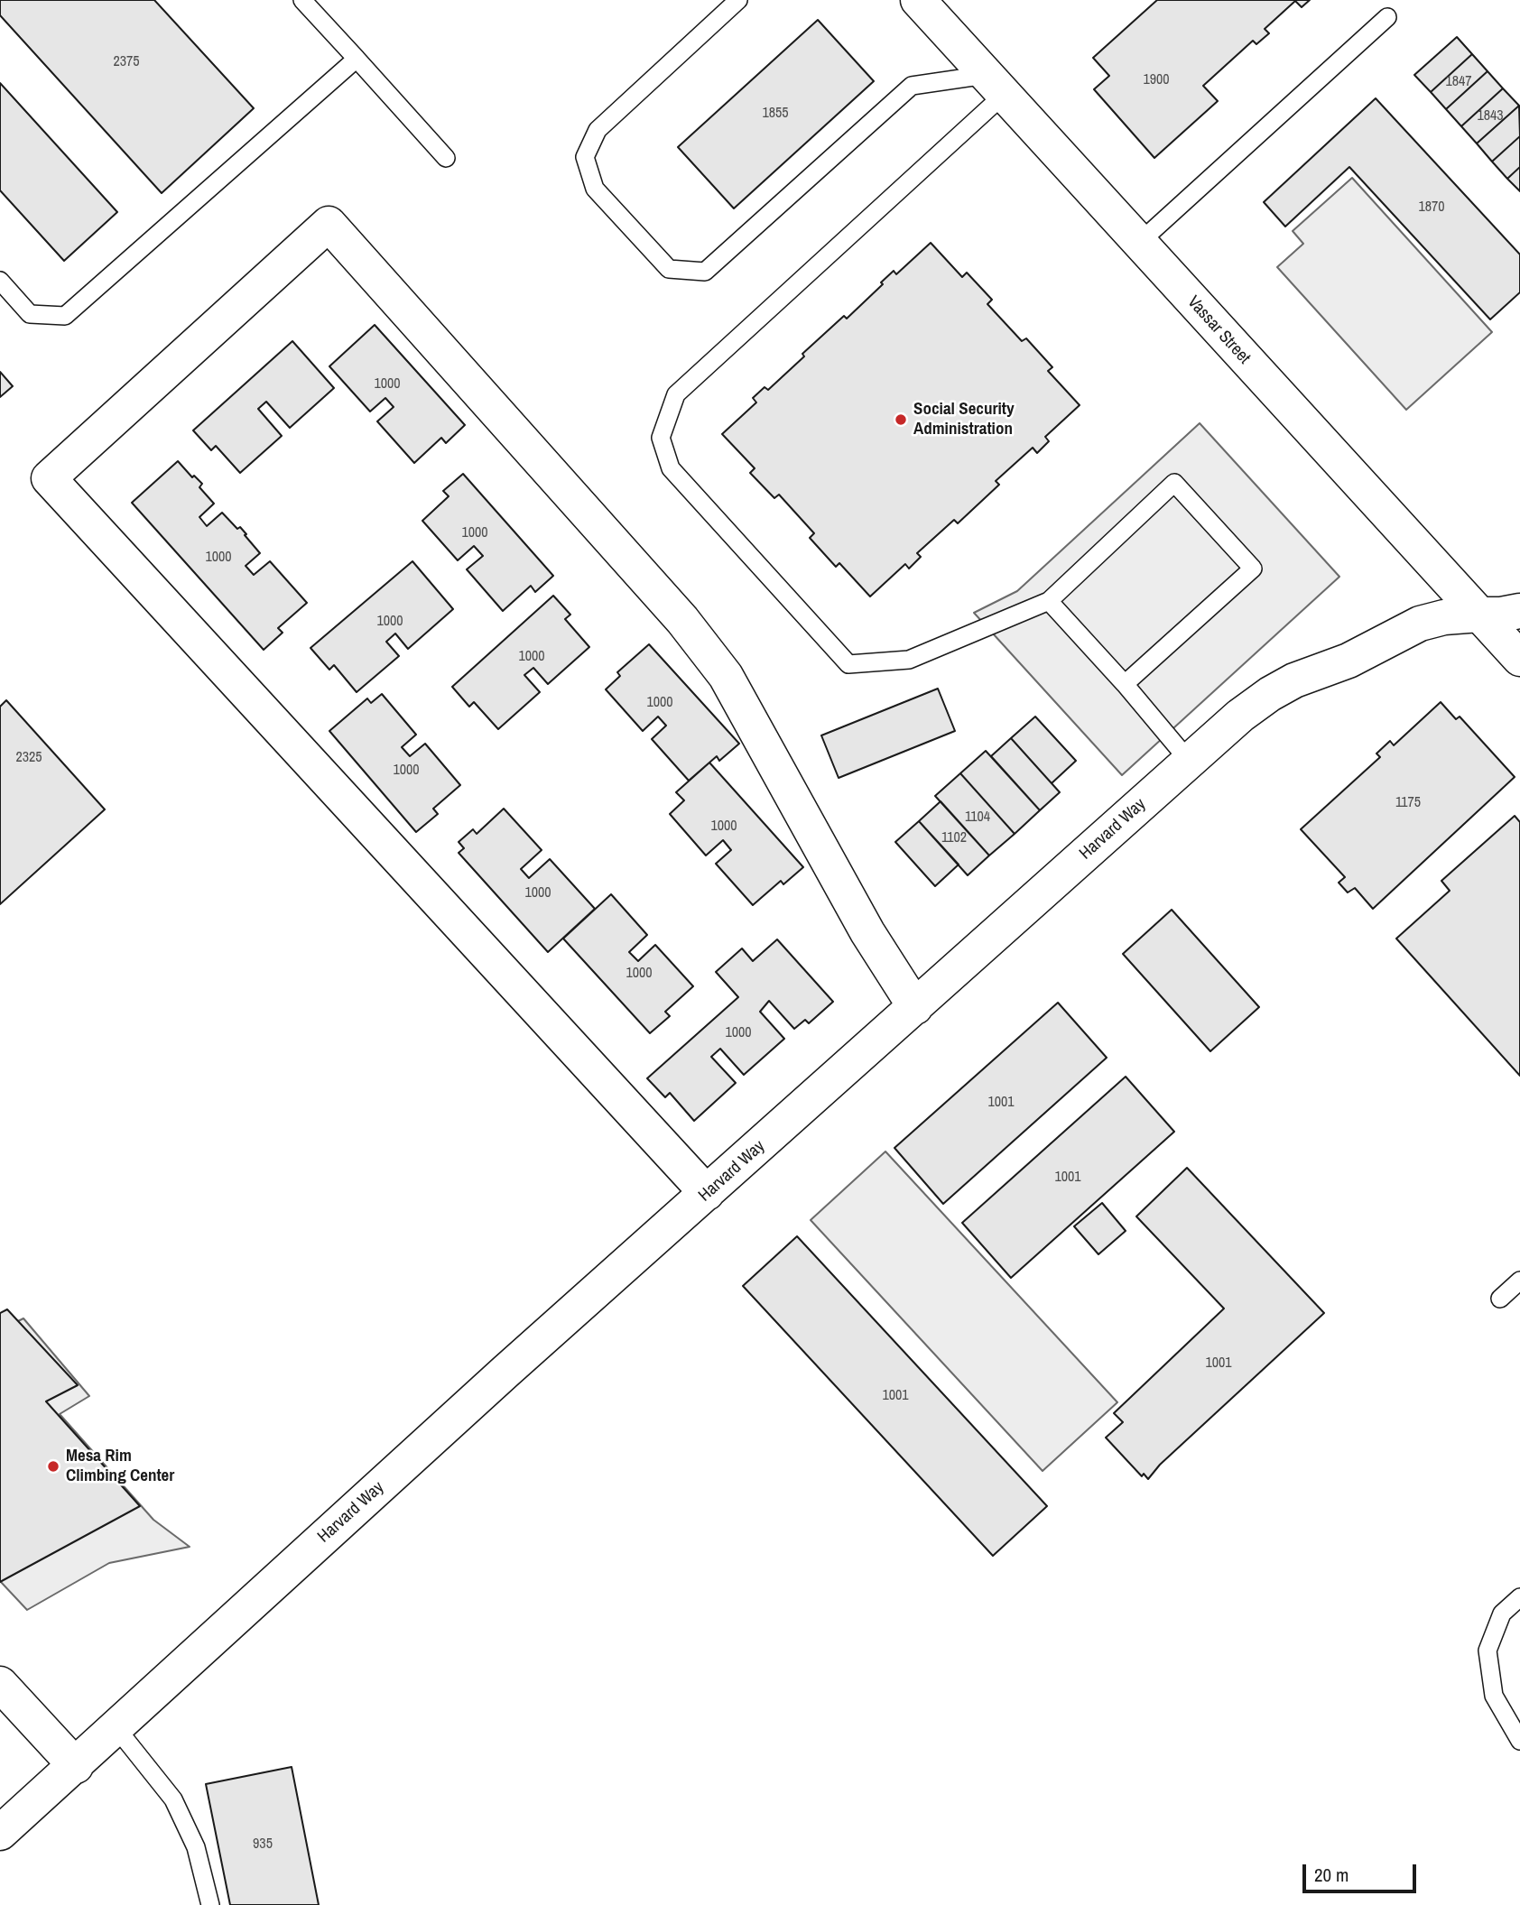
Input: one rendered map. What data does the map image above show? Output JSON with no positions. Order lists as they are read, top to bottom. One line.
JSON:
{"streets":{"street":["Vassar Street","Harvard Way"]},"crossings":[["Vassar Street","Harvard Way"]],"places":["Social Security Administration","Mesa Rim Climbing Center"],"house_numbers":["2375","1900","1847","1855","1843","1870","1000","1000","1000","1000","1000","1000","2325","1000","1175","1104","1000","1102","1000","1000","1000","1001","1001","1001","1001","935"],"scale_bar":"20 m"}
